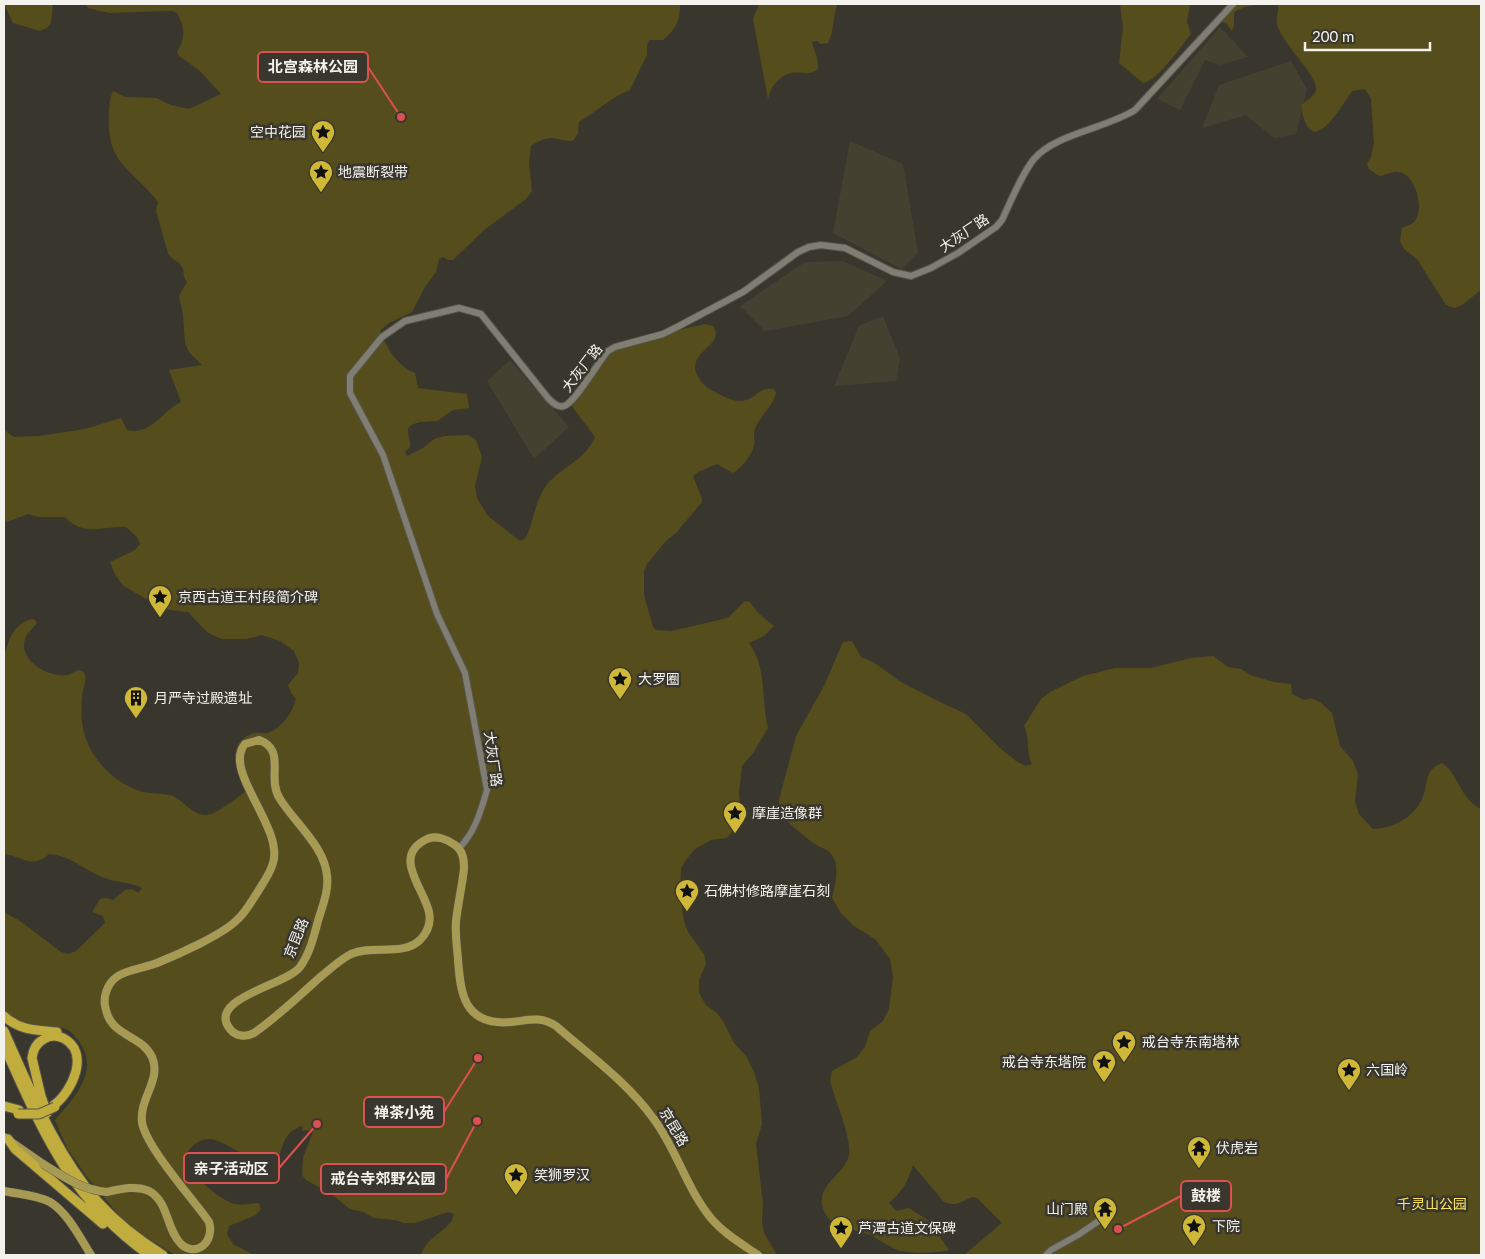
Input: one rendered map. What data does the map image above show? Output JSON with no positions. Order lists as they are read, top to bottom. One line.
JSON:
{"streets":{"main road":["京昆路"],"street":["大灰厂路"]},"crossings":[["大灰厂路","京昆路"]],"parks":["千灵山公园"],"places":{"other":["北宫森林公园","禅茶小苑","戒台寺郊野公园","亲子活动区","鼓楼"],"place":["空中花园","地震断裂带","京西古道王村段简介碑","大罗圈","摩崖造像群","石佛村修路摩崖石刻","戒台寺东南塔林","戒台寺东塔院","六国岭","笑狮罗汉","下院","芦潭古道文保碑"],"building":["月严寺过殿遗址"],"temple":["伏虎岩","山门殿"]},"scale_bar":"200 m"}
